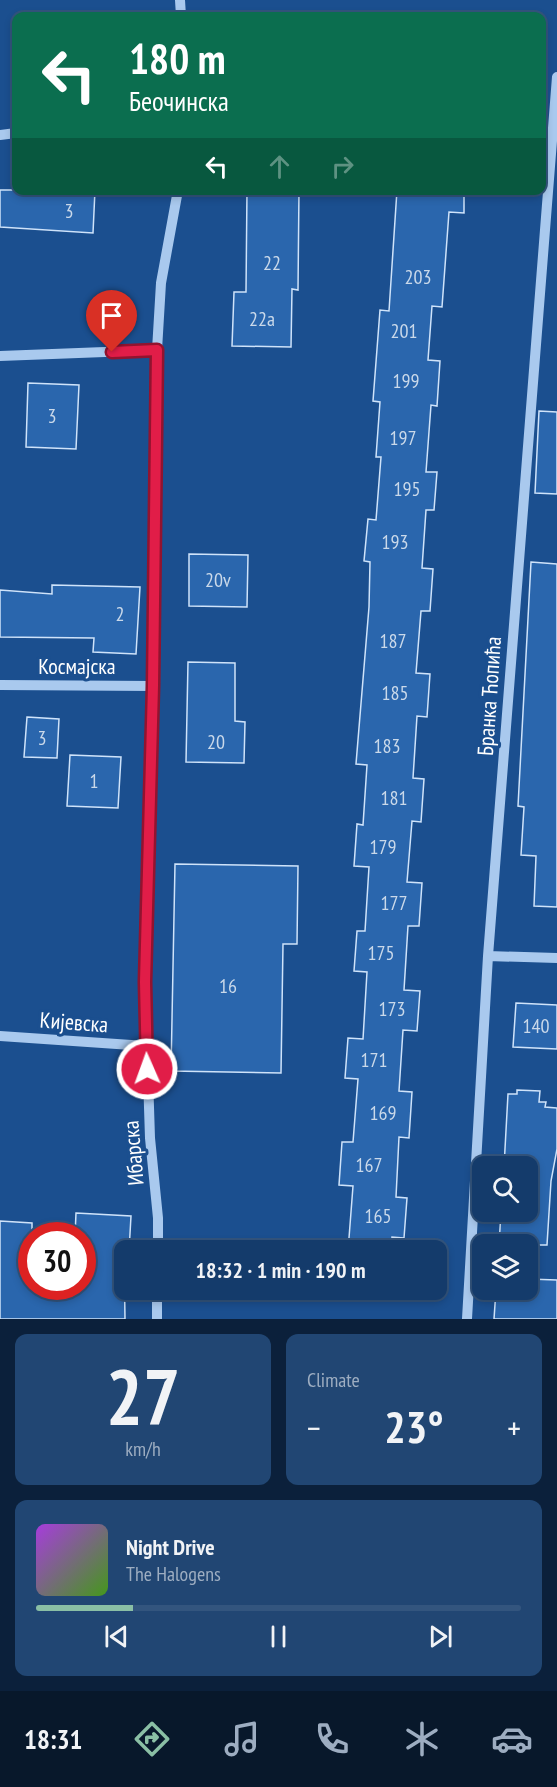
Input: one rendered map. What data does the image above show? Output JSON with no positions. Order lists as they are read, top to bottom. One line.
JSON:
{"streets":{"street":["Космајска","Бранка Ћопића","Кијевска","Ибарска"]},"crossings":[["Космајска","Ибарска"],["Кијевска","Ибарска"]],"house_numbers":["3","22","203","22a","201","199","3","197","195","193","20v","2","187","185","3","20","183","1","181","179","177","175","16","173","140","171","169","167","165"],"page":{"turn":["180 m","Беочинска"],"limit":"30","trip":"18:32 · 1 min · 190 m","tile":[["27","km/h"],"Climate"],"heat":["−","23°","+"],"song":["Night Drive","The Halogens"],"tabs":"18:31"}}
